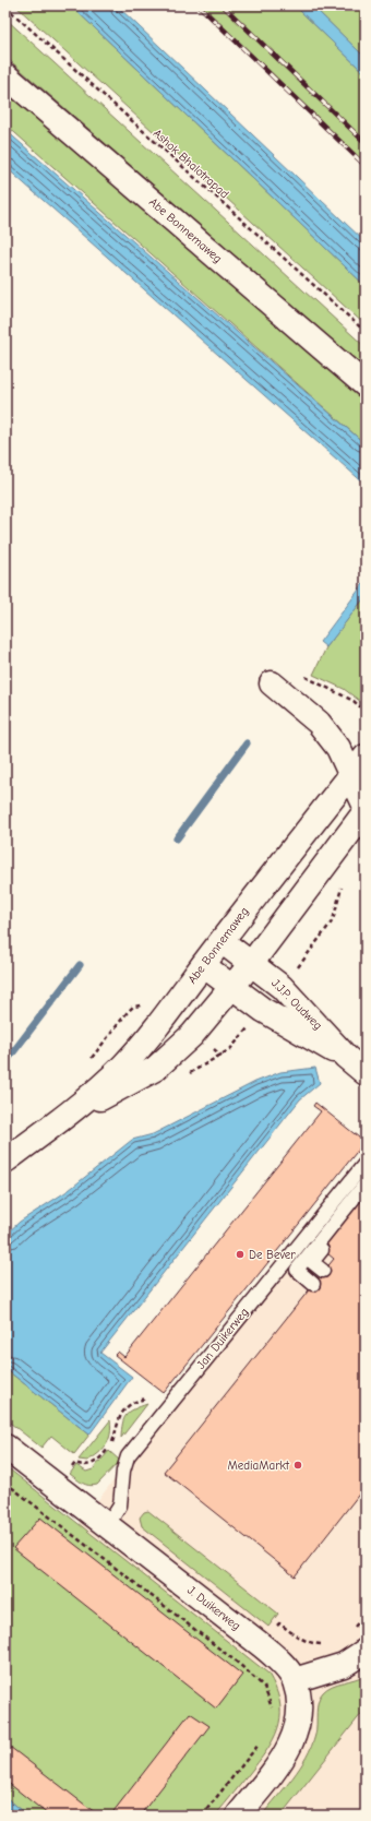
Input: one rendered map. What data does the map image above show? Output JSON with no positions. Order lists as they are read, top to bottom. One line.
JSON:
{"streets":{"street":["Abe Bonnemaweg","J.J.P. Oudweg","J. Duikerweg"],"lane":["Jan Duikerweg"],"path":["Ashok Bhalotrapad"]},"crossings":[["Abe Bonnemaweg","J.J.P. Oudweg"],["Jan Duikerweg","J. Duikerweg"]],"places":["De Bever","MediaMarkt"]}
